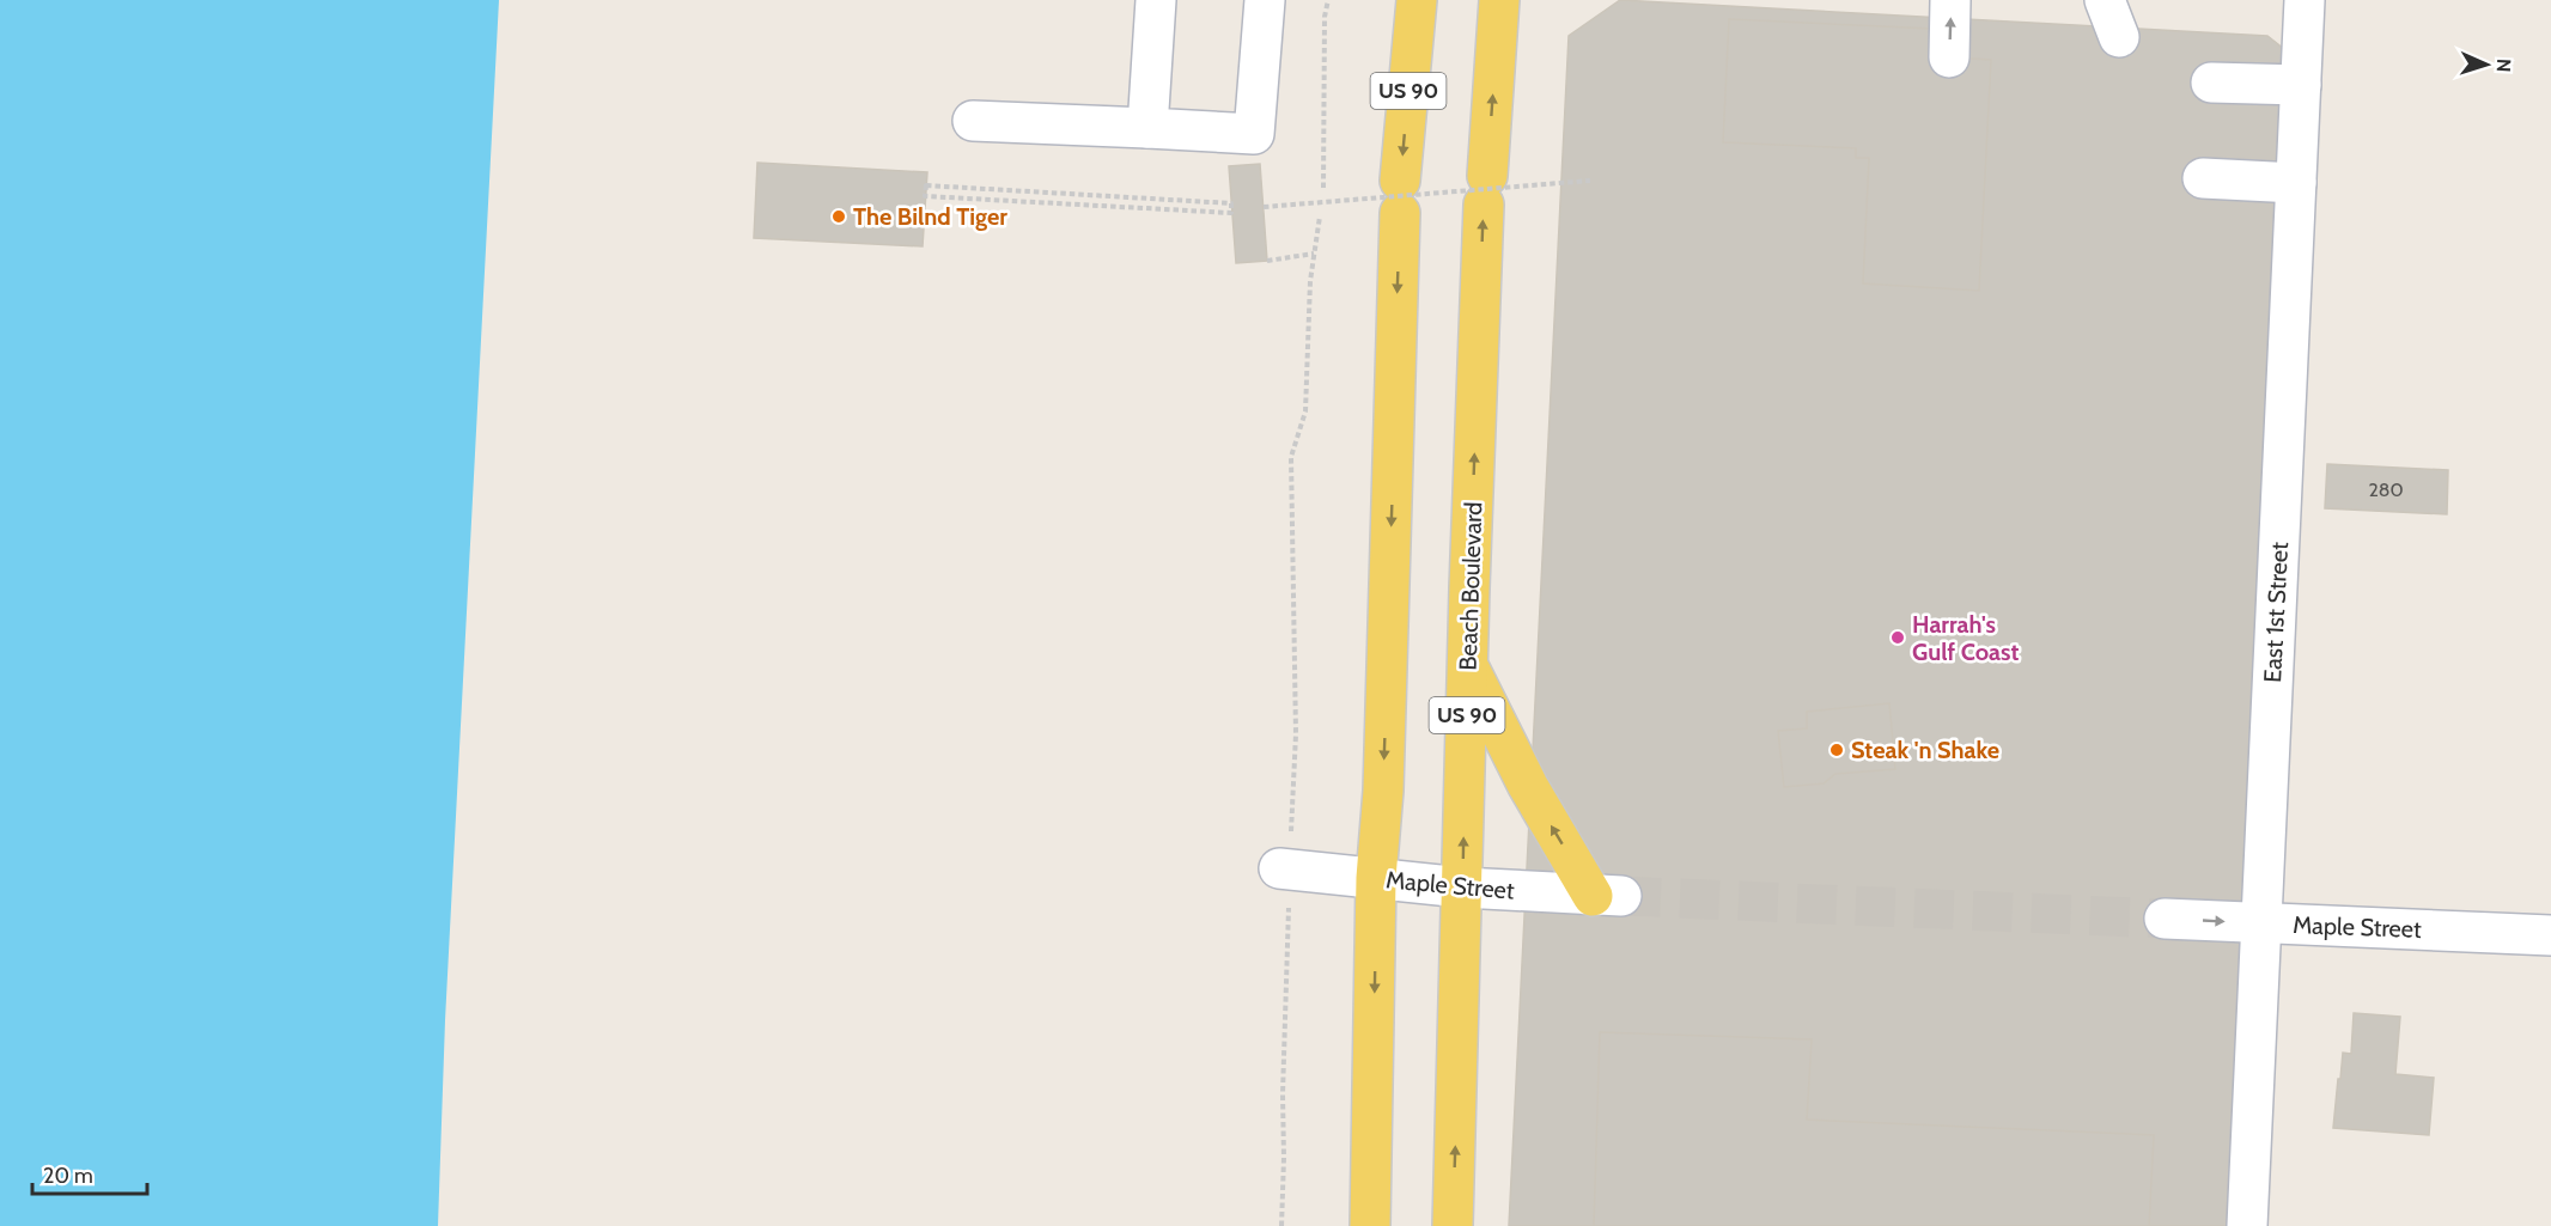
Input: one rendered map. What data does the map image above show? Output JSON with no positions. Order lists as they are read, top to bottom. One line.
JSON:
{"streets":{"main road":["US 90","Beach Boulevard"],"street":["East 1st Street","Maple Street"]},"crossings":[["US 90","Maple Street"],["Beach Boulevard","Maple Street"],["East 1st Street","Maple Street"]],"places":["The Bilnd Tiger","Harrah's Gulf Coast","Steak 'n Shake"],"house_numbers":["280"],"scale_bar":"20 m","north":"right"}
